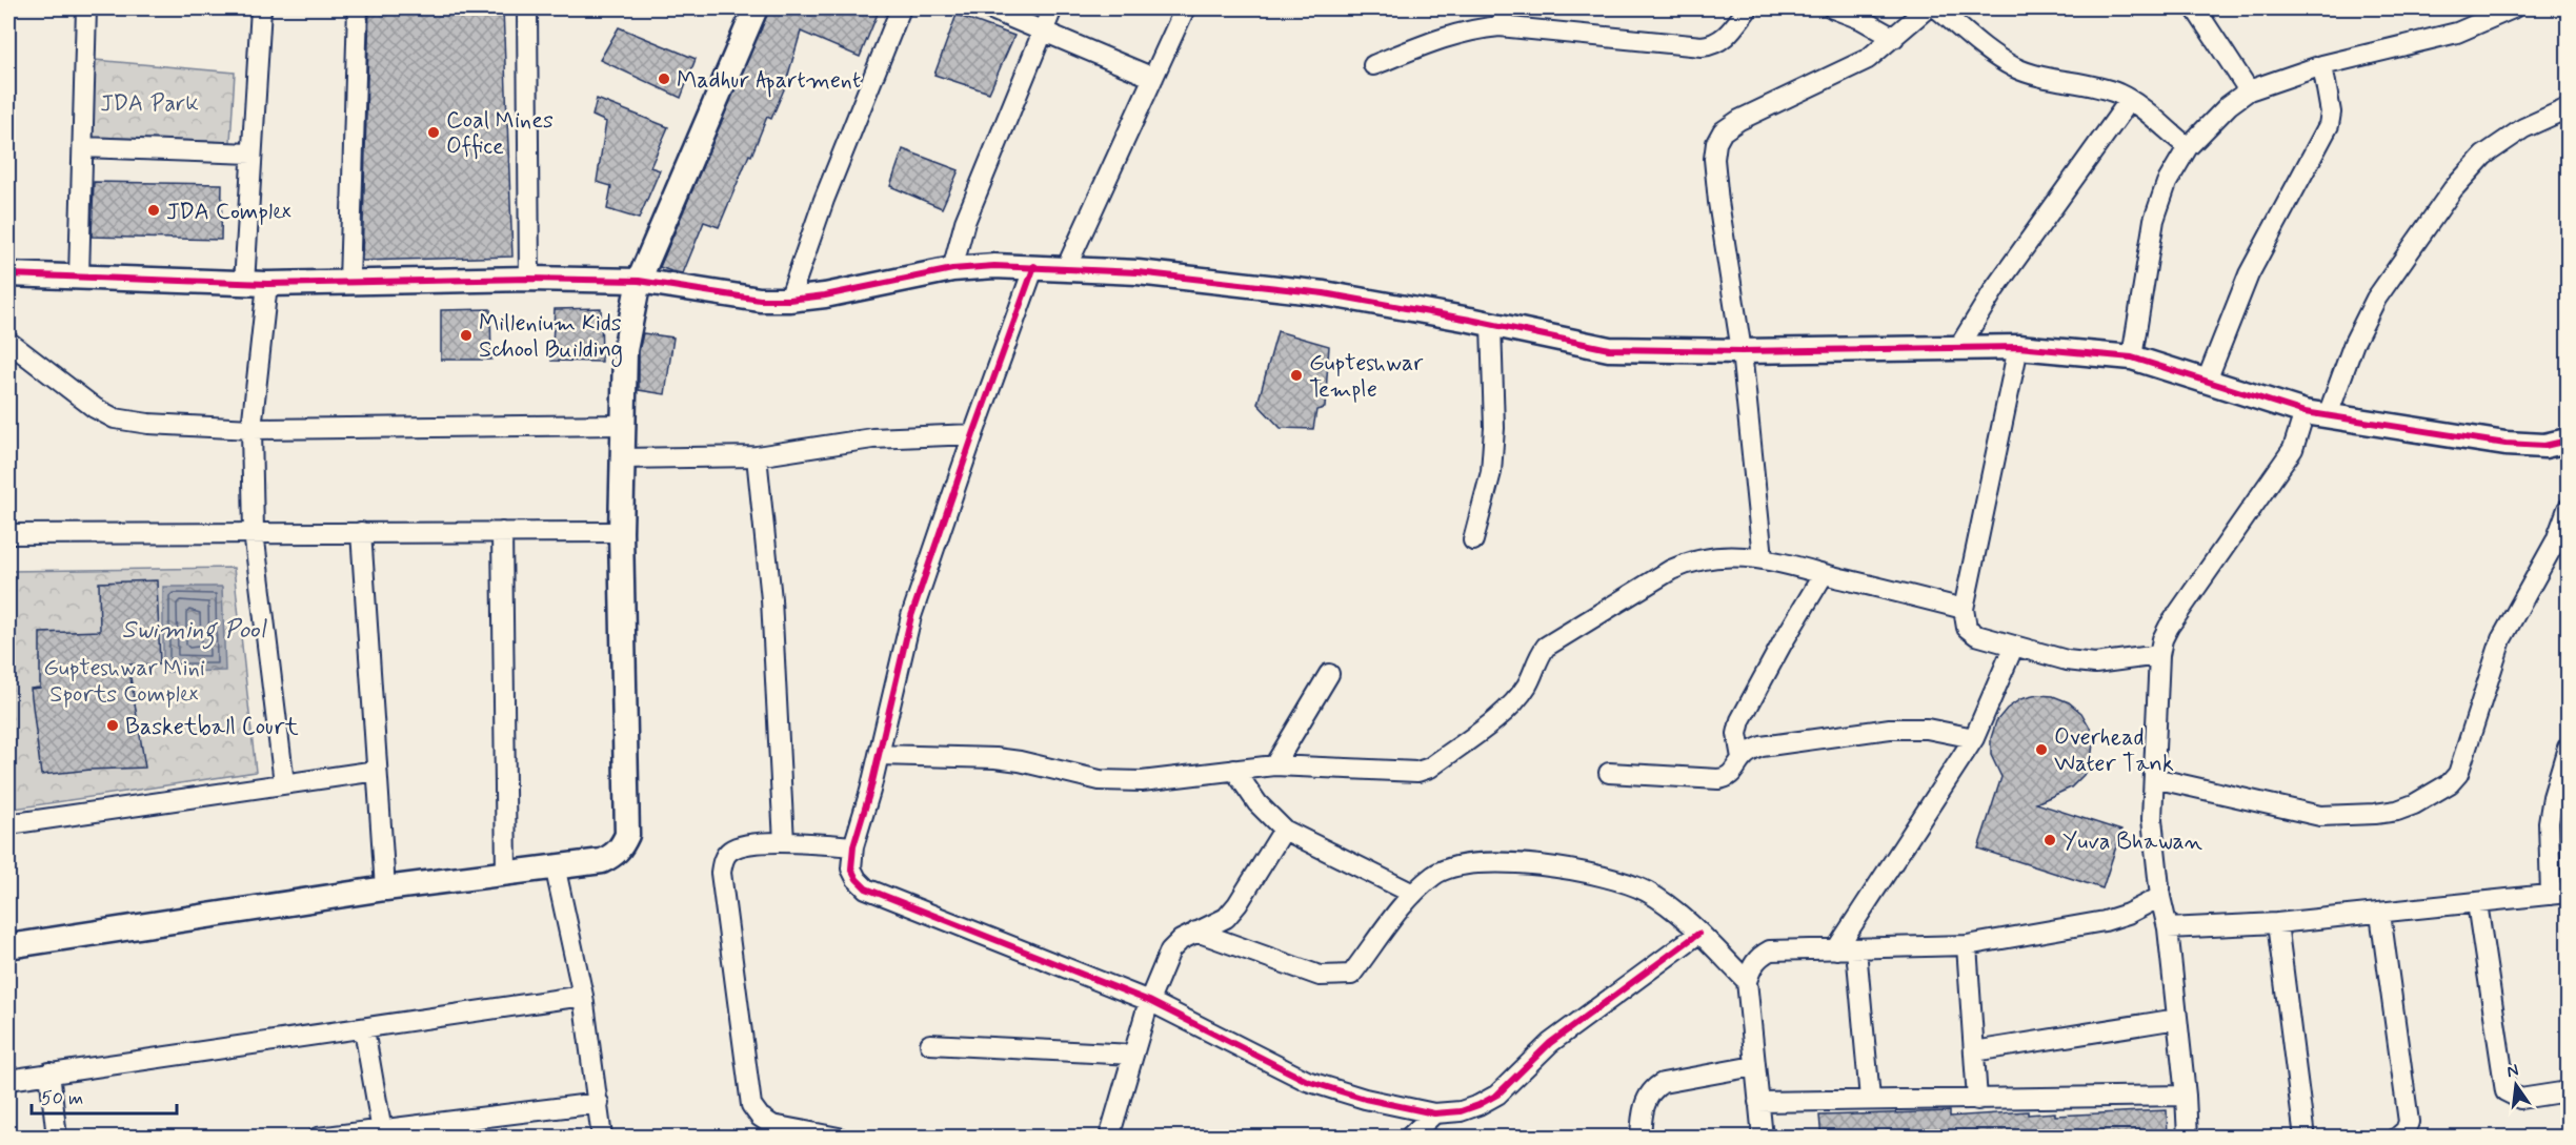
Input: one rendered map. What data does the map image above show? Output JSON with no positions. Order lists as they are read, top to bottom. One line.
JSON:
{"water":["Swiming Pool"],"parks":["JDA Park","Gupteshwar Mini Sports Complex"],"places":["Madhur Apartment","Coal Mines Office","JDA Complex","Millenium Kids School Building","Gupteshwar Temple","Basketball Court","Overhead Water Tank","Yuva Bhawan"],"scale_bar":"50 m","north":"top"}
